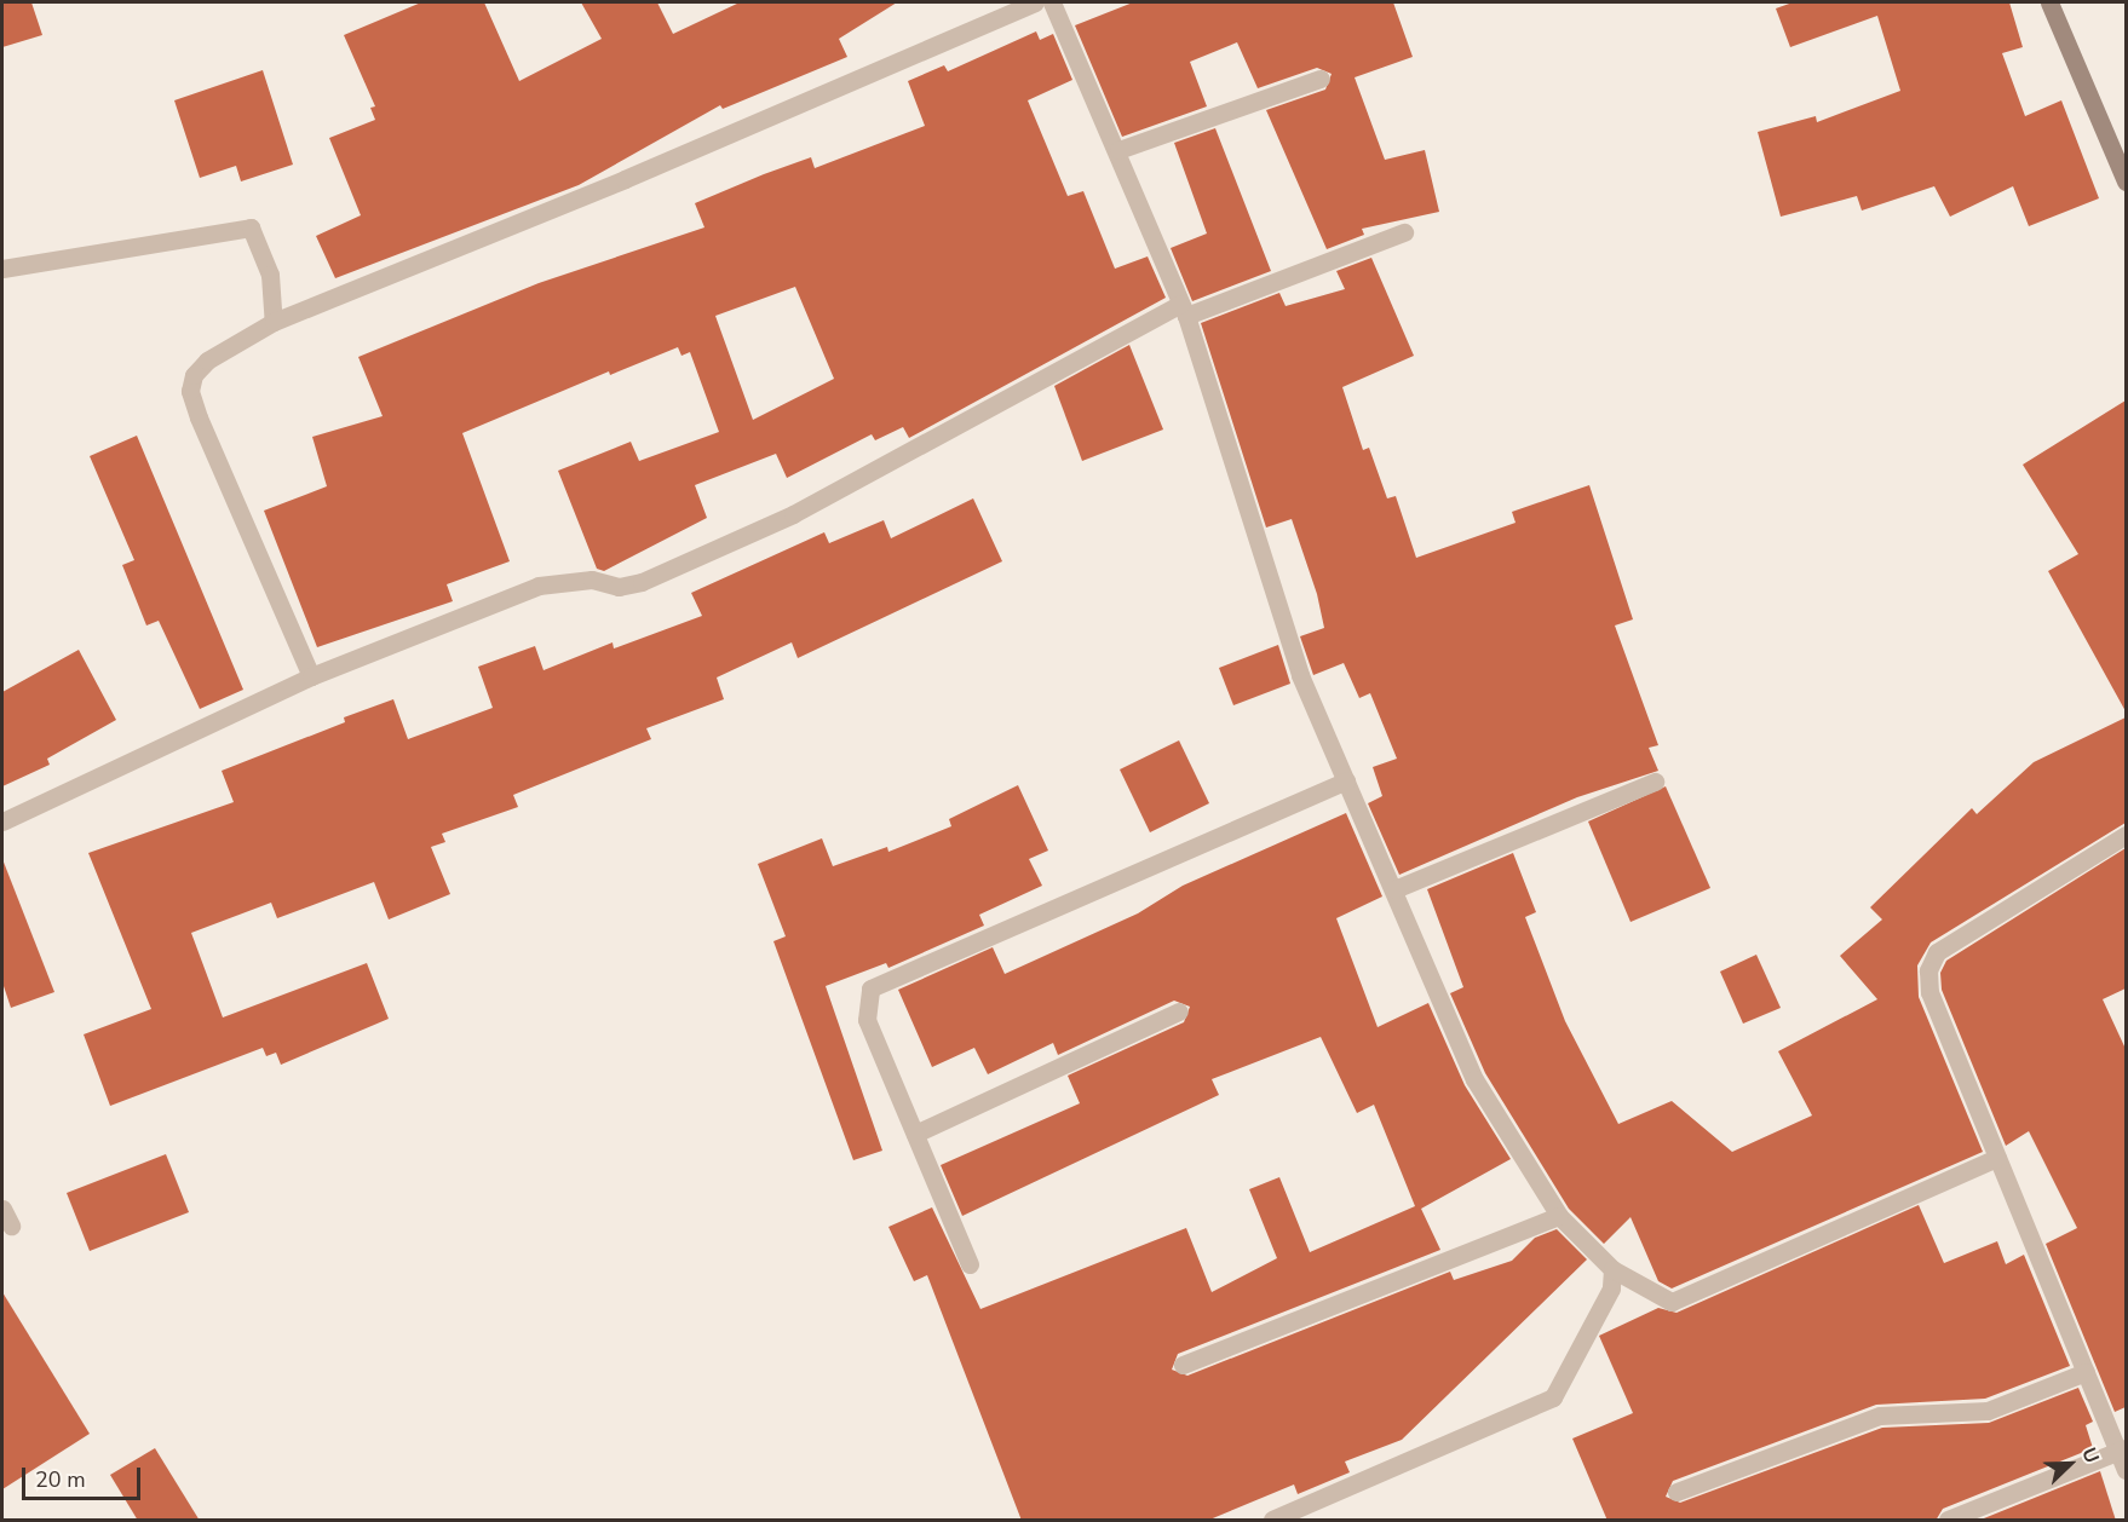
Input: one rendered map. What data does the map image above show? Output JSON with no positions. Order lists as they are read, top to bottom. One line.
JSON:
{"scale_bar":"20 m","north":"top right"}
